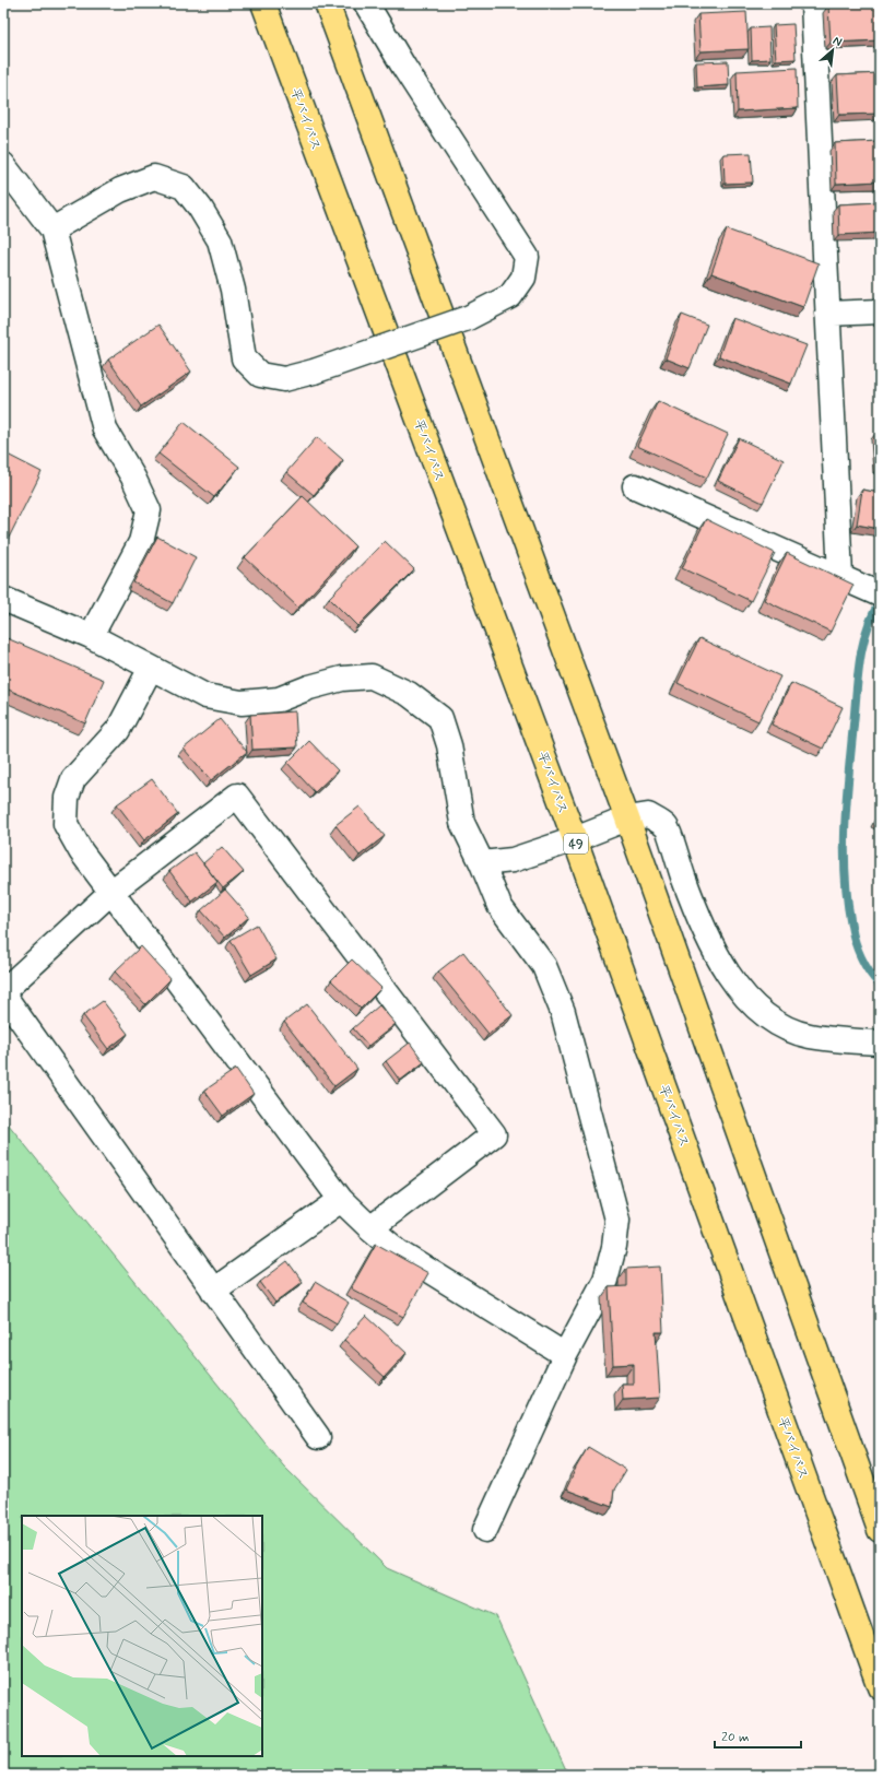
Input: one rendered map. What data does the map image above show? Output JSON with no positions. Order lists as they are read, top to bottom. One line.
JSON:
{"streets":{"highway":["平バイパス","49"]},"scale_bar":"20 m","north":"top right"}
